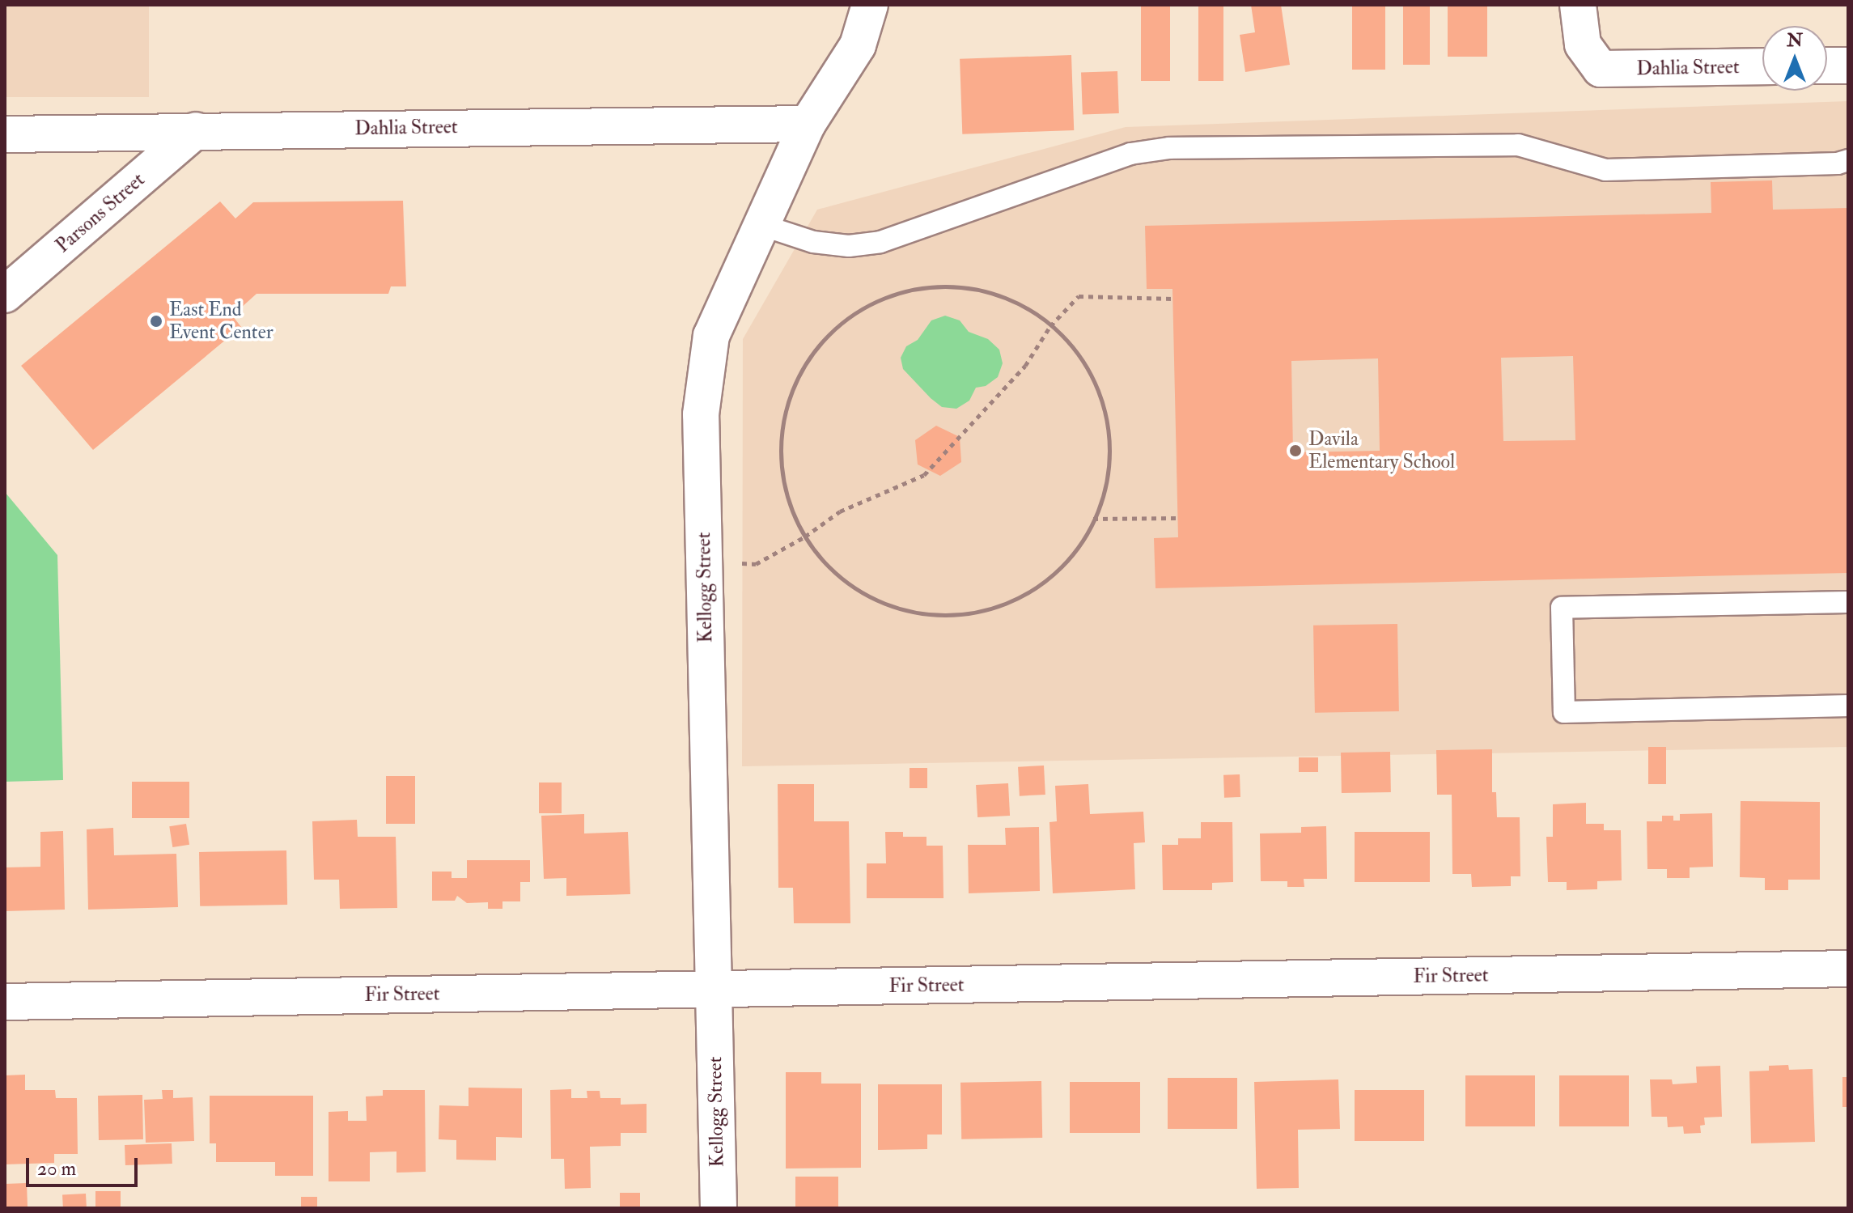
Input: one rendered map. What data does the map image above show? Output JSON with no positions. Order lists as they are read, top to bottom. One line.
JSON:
{"streets":{"street":["Dahlia Street","Parsons Street","Kellogg Street","Fir Street"]},"crossings":[["Dahlia Street","Parsons Street"],["Dahlia Street","Kellogg Street"],["Kellogg Street","Fir Street"]],"places":["East End Event Center","Davila Elementary School"],"scale_bar":"20 m","north":"top"}
